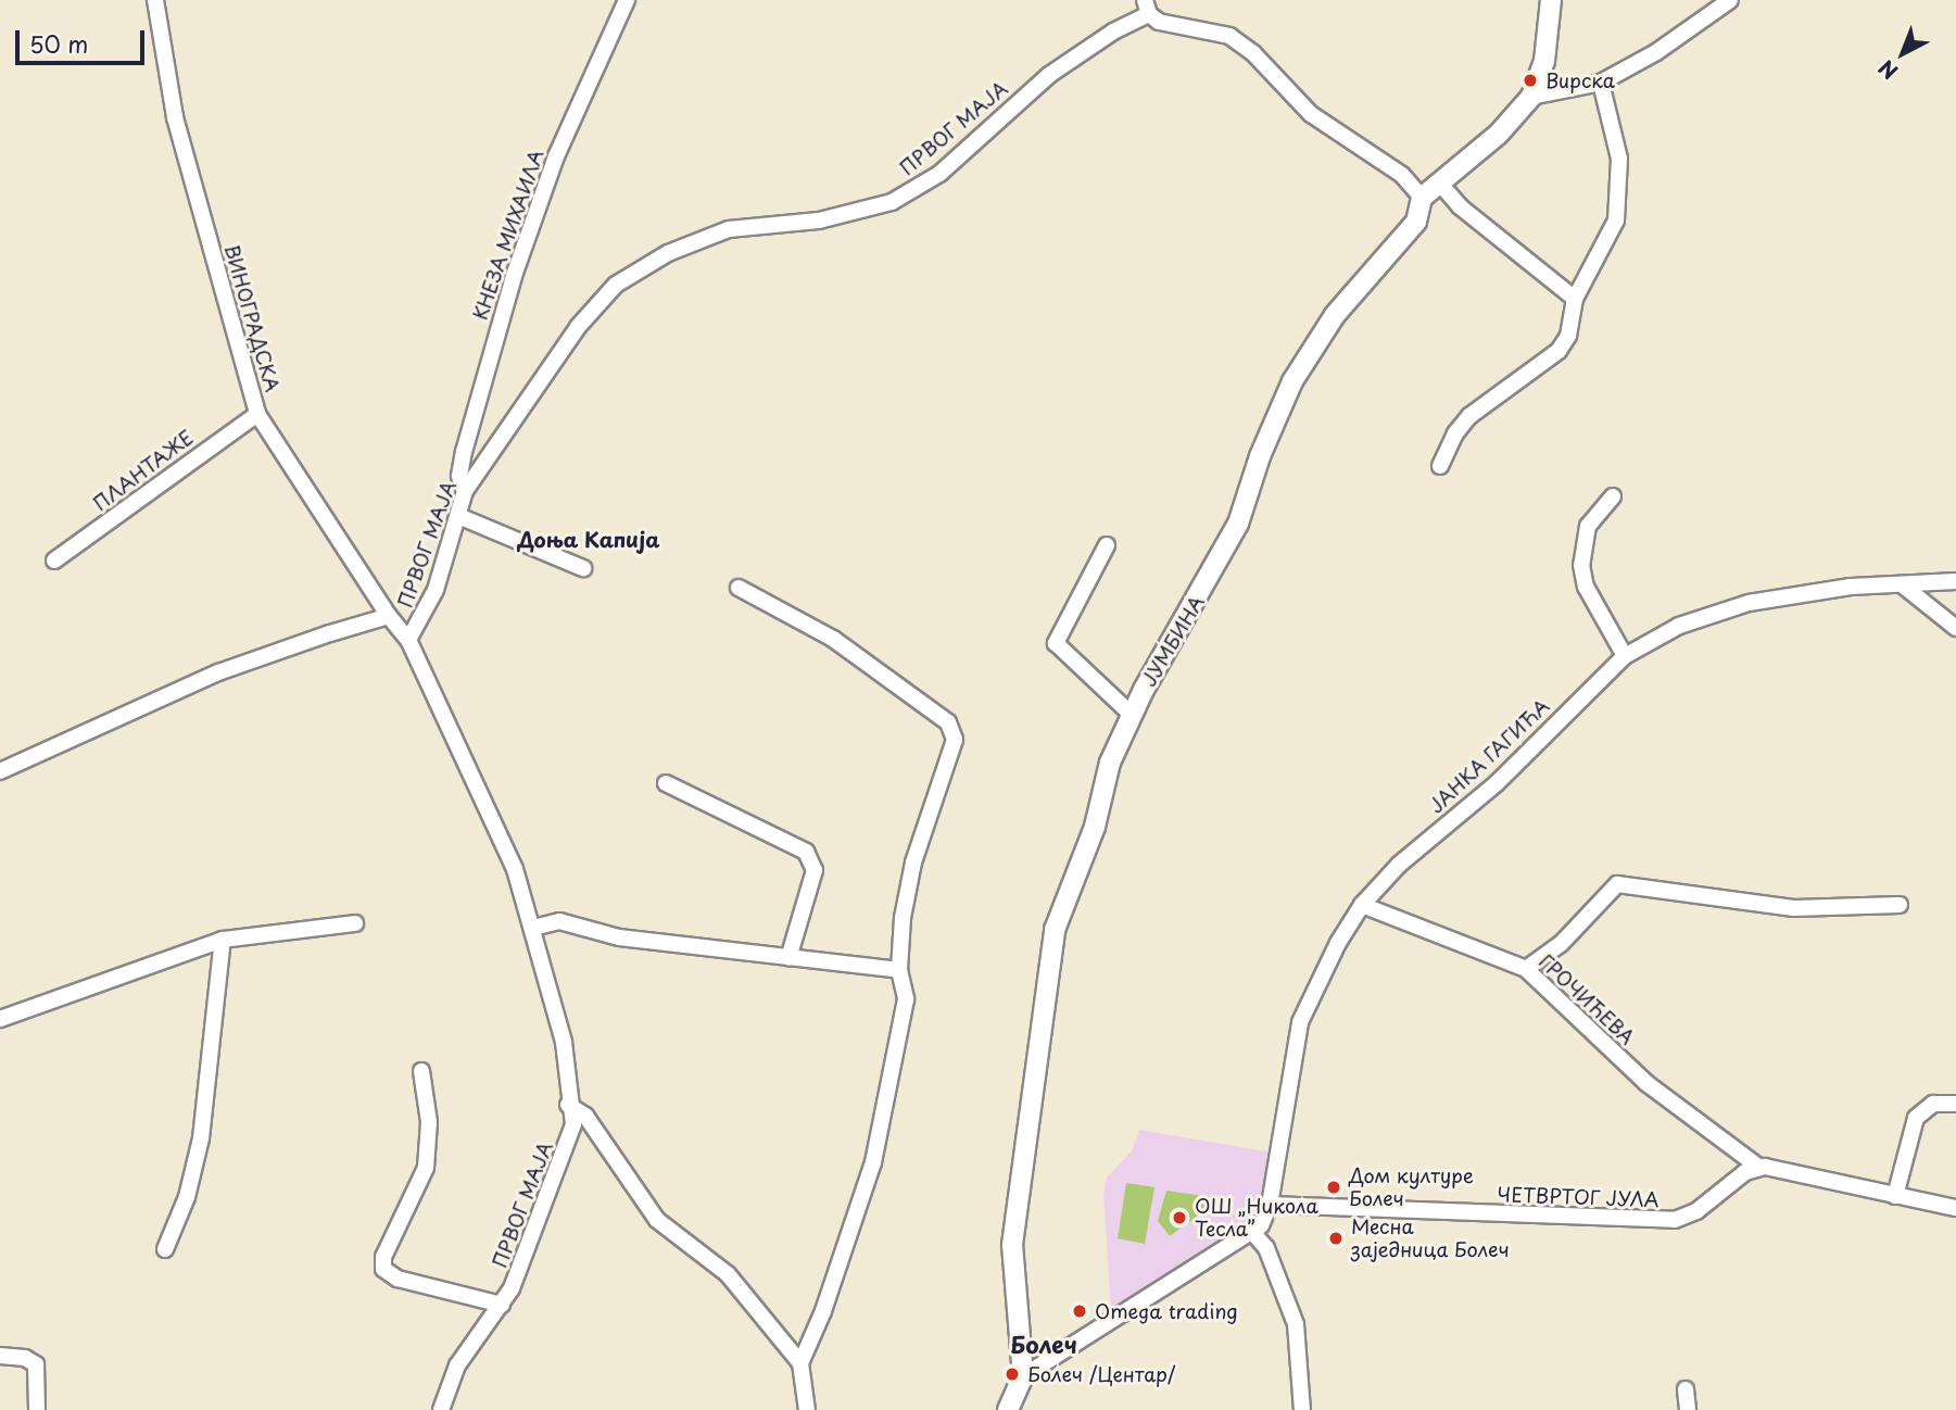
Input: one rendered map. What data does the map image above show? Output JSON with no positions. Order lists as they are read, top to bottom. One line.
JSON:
{"streets":{"street":["ПРВОГ МАЈА","КНЕЗА МИХАИЛА","ВИНОГРАДСКА","ПЛАНТАЖЕ","ЈУМБИНА","ЈАНКА ГАГИЋА","ГРОЧИЋЕВА","ЧЕТВРТОГ ЈУЛА"]},"crossings":[["ПРВОГ МАЈА","КНЕЗА МИХАИЛА"],["ПРВОГ МАЈА","ВИНОГРАДСКА"],["ВИНОГРАДСКА","ПЛАНТАЖЕ"],["ЈАНКА ГАГИЋА","ГРОЧИЋЕВА"],["ЈАНКА ГАГИЋА","ЧЕТВРТОГ ЈУЛА"],["ГРОЧИЋЕВА","ЧЕТВРТОГ ЈУЛА"]],"districts":["Доња Капија","Болеч"],"places":["Вирска","Дом културе Болеч","ОШ „Никола Тесла”","Месна заједница Болеч","Omega trading","Болеч /Центар/"],"scale_bar":"50 m","north":"bottom left"}
